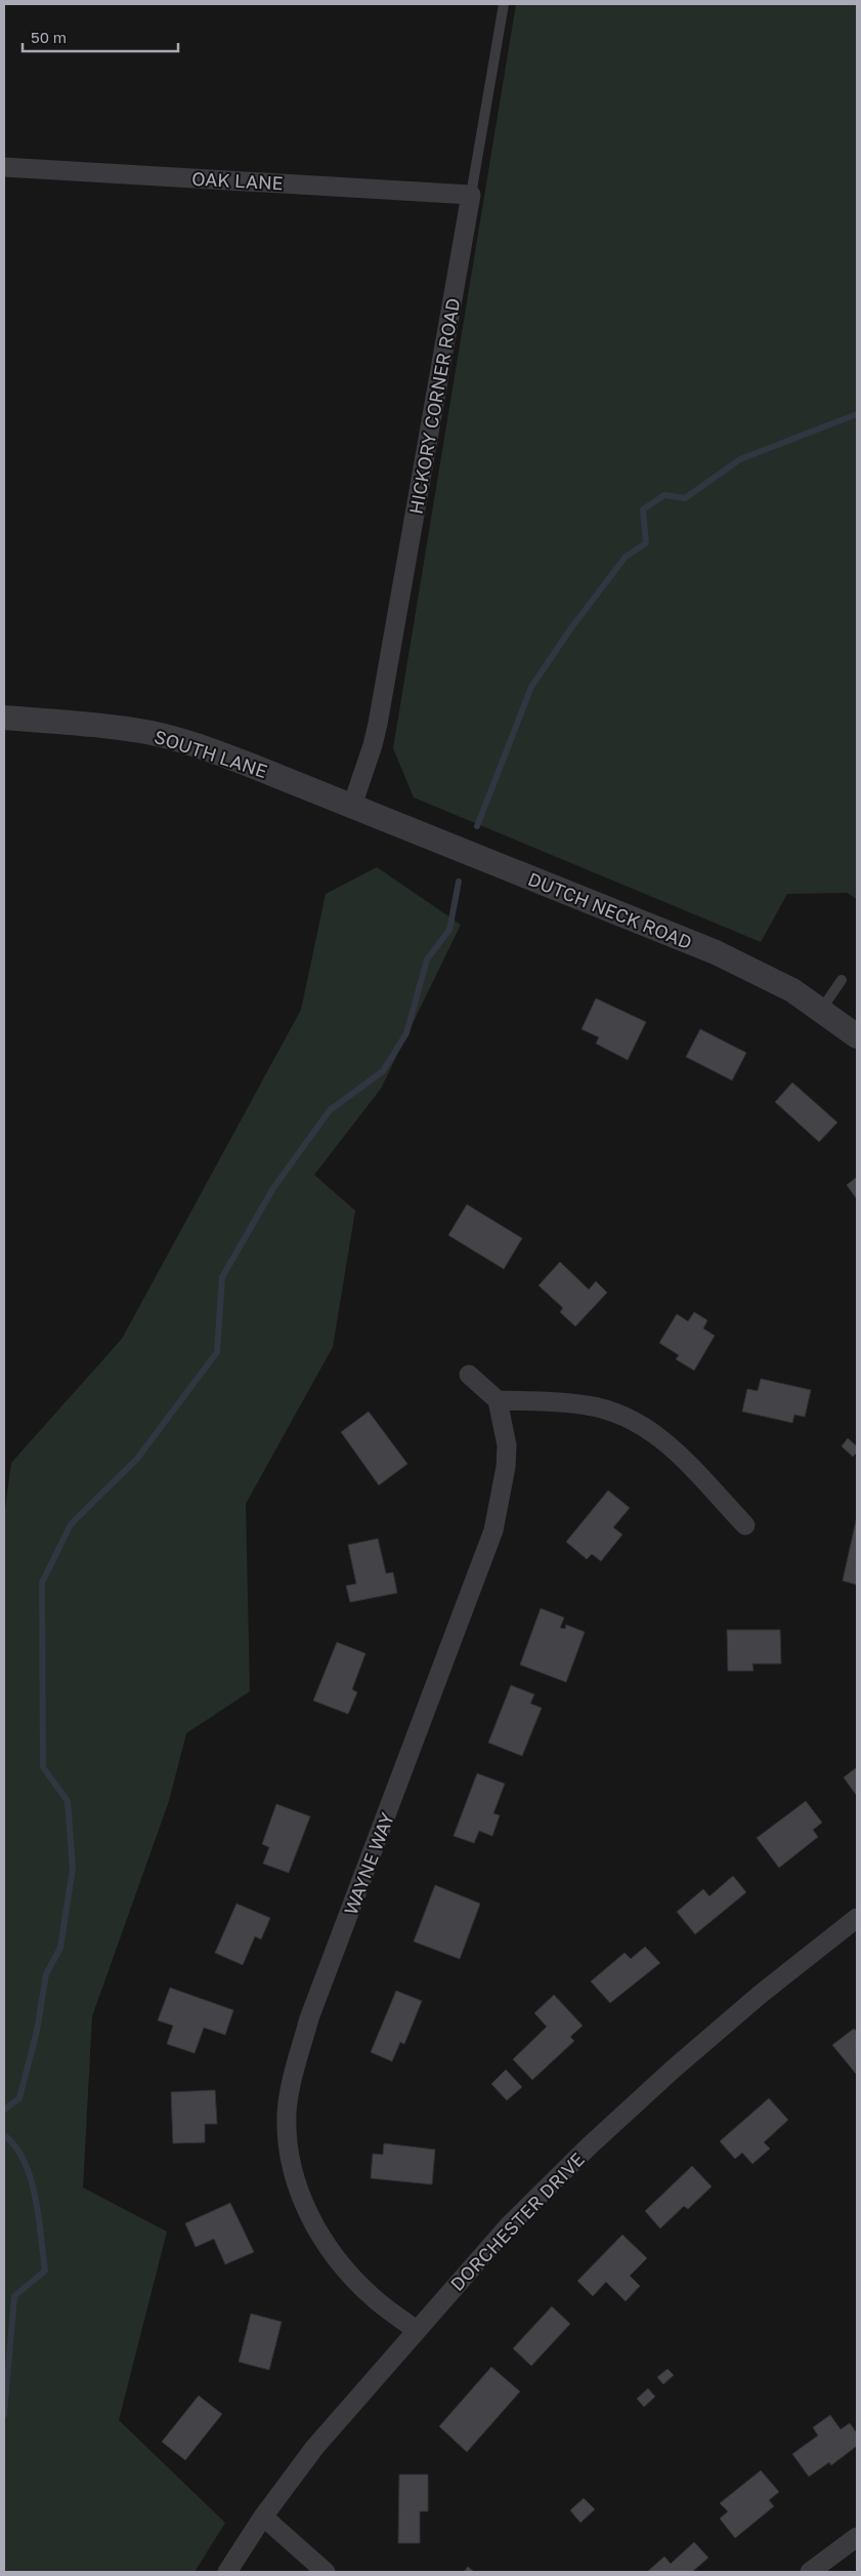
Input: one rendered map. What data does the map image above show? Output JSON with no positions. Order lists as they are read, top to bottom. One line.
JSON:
{"streets":{"street":["OAK LANE","HICKORY CORNER ROAD","SOUTH LANE","DUTCH NECK ROAD","WAYNE WAY","DORCHESTER DRIVE"]},"crossings":[["OAK LANE","HICKORY CORNER ROAD"],["HICKORY CORNER ROAD","SOUTH LANE"],["HICKORY CORNER ROAD","DUTCH NECK ROAD"],["SOUTH LANE","DUTCH NECK ROAD"],["WAYNE WAY","DORCHESTER DRIVE"]],"scale_bar":"50 m"}
